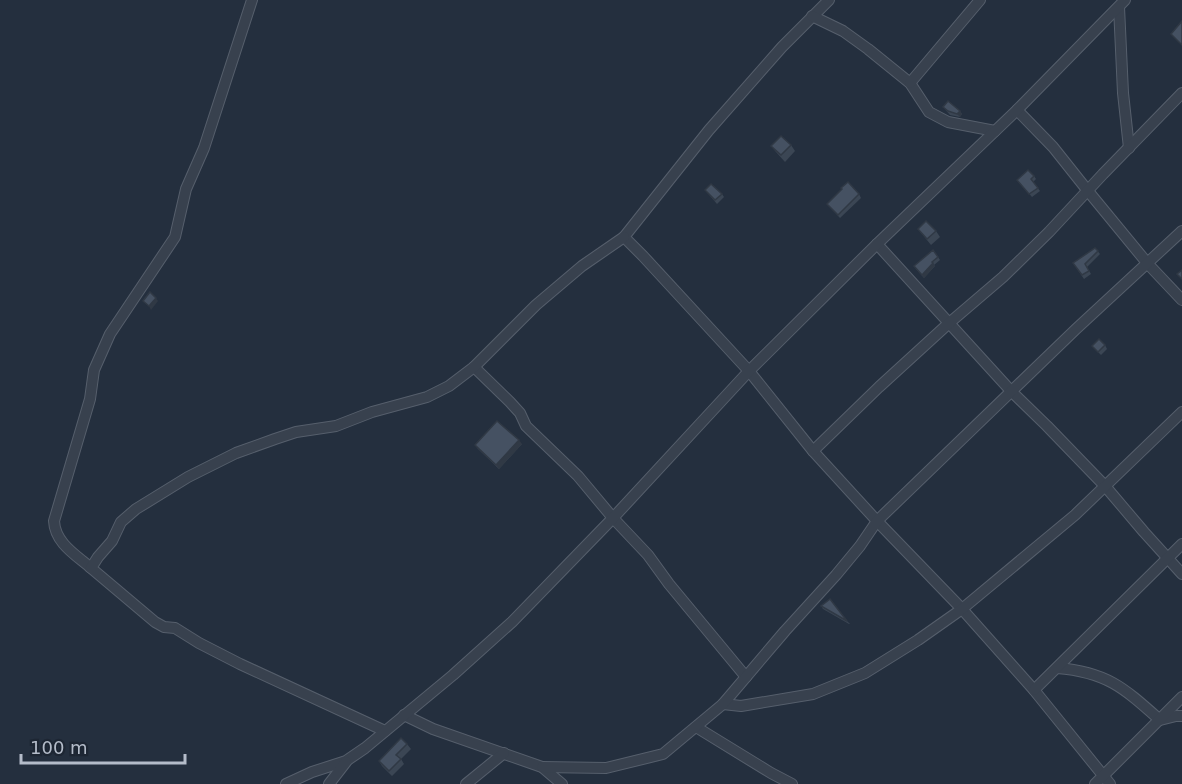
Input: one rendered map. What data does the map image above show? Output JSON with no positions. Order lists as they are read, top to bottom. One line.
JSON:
{"scale_bar":"100 m"}
